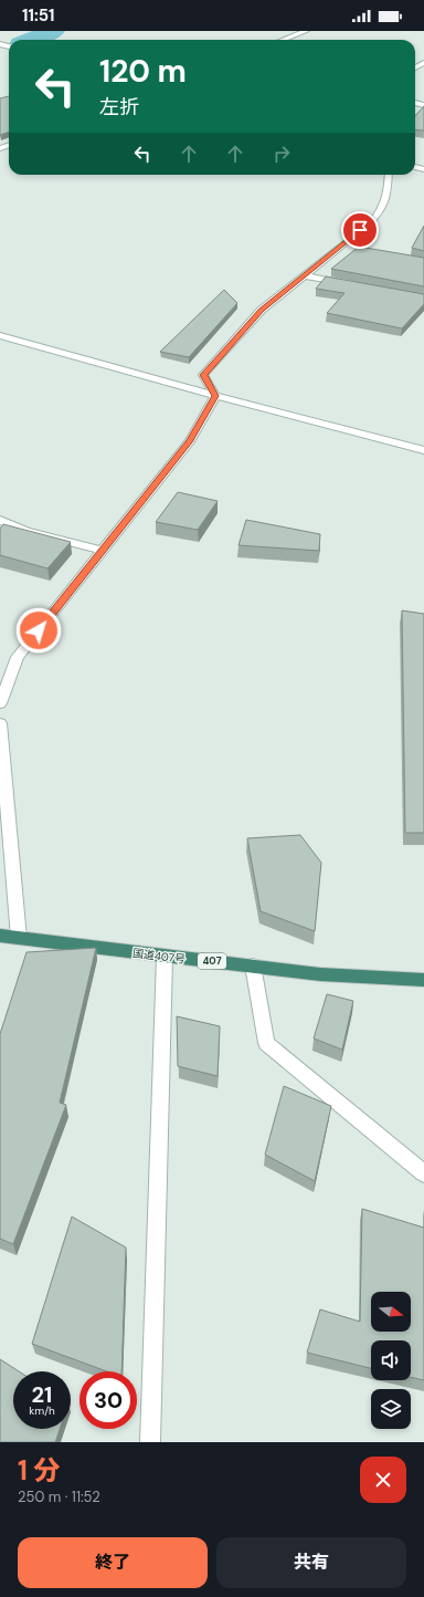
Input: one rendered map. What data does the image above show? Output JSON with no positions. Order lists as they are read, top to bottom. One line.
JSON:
{"streets":{"highway":["国道407号","407"]},"north":"right","page":{"status":"11:51","turn":["120 m","左折"],"speed":"21 km/h","limit":"30","heading":["1 分","250 m · 11:52"],"buttons":["終了","共有"]}}
